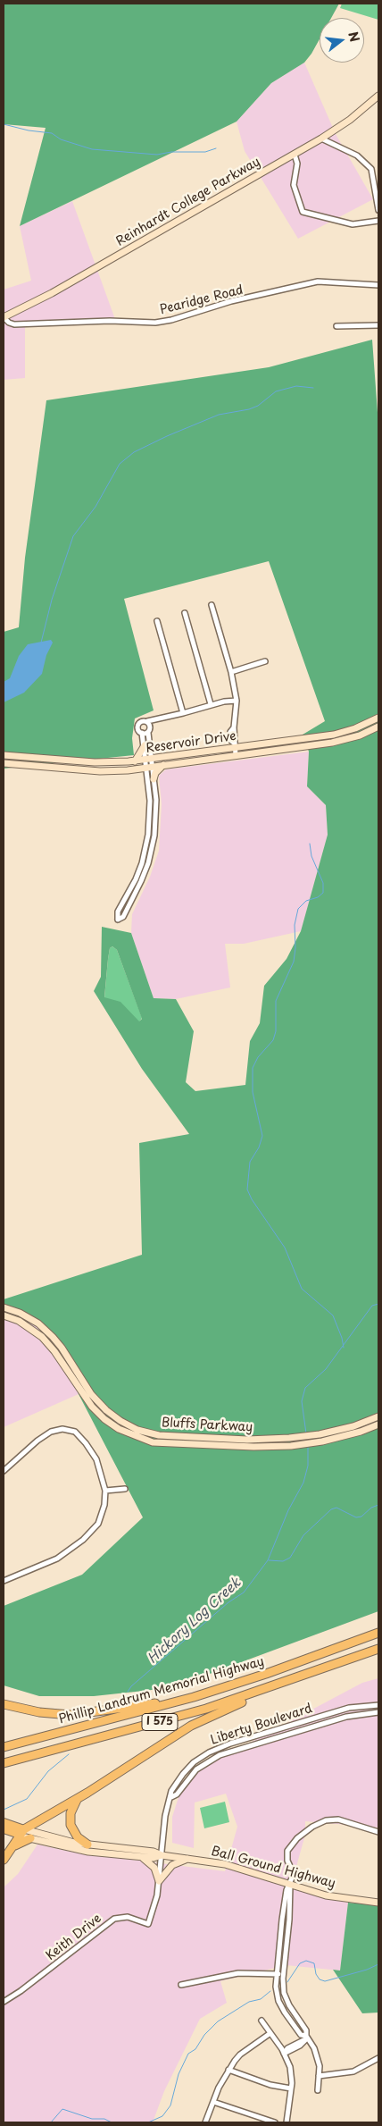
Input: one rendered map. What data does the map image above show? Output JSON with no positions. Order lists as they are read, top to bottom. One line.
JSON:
{"streets":{"highway":["Phillip Landrum Memorial Highway","I 575"],"main road":["Reinhardt College Parkway","Reservoir Drive","Bluffs Parkway","Ball Ground Highway"],"street":["Pearidge Road","Liberty Boulevard","Keith Drive"]},"crossings":[["Reinhardt College Parkway","Pearidge Road"],["Liberty Boulevard","Ball Ground Highway"],["Liberty Boulevard","Keith Drive"],["Ball Ground Highway","Keith Drive"]],"water":["Hickory Log Creek"],"north":"right"}
